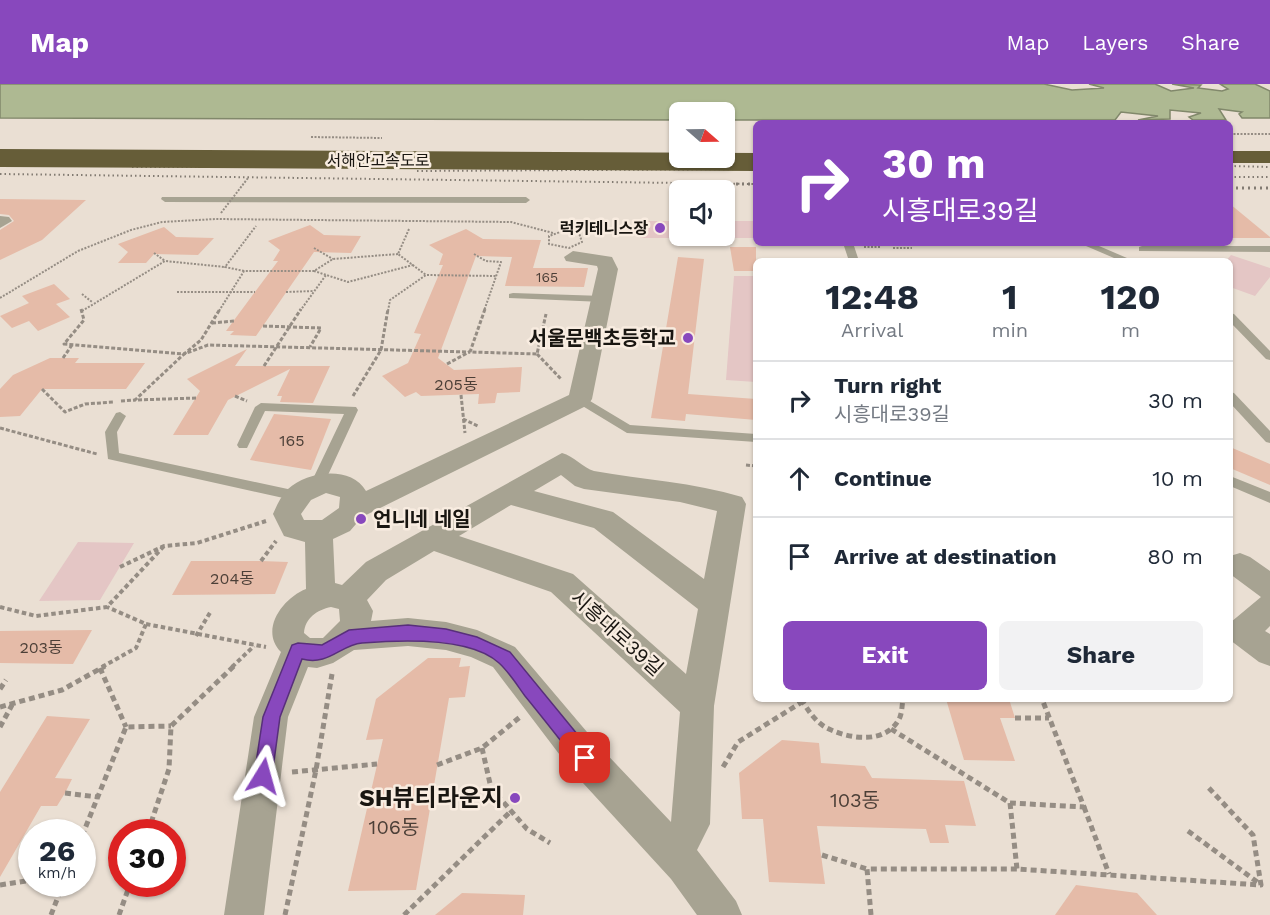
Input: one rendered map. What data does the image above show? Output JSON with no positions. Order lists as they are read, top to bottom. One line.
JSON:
{"streets":{"highway":["서해안고속도로"],"street":["시흥대로39길"]},"places":["럭키테니스장","서울문백초등학교","언니네 네일","SH뷰티라운지"],"house_numbers":["165","205동","165","204동","203동","103동","106동"],"north":"right","page":{"header":"Map","nav":["Map","Layers","Share"],"turn":["30 m","시흥대로39길"],"eta":["12:48","Arrival","1","min","120","m"],"list":[{"name":"Turn right","note":"시흥대로39길","value":"30 m"},{"name":"Continue","value":"10 m"},{"name":"Arrive at destination","value":"80 m"}],"buttons":["Exit","Share"],"speed":"26 km/h","limit":"30"}}
